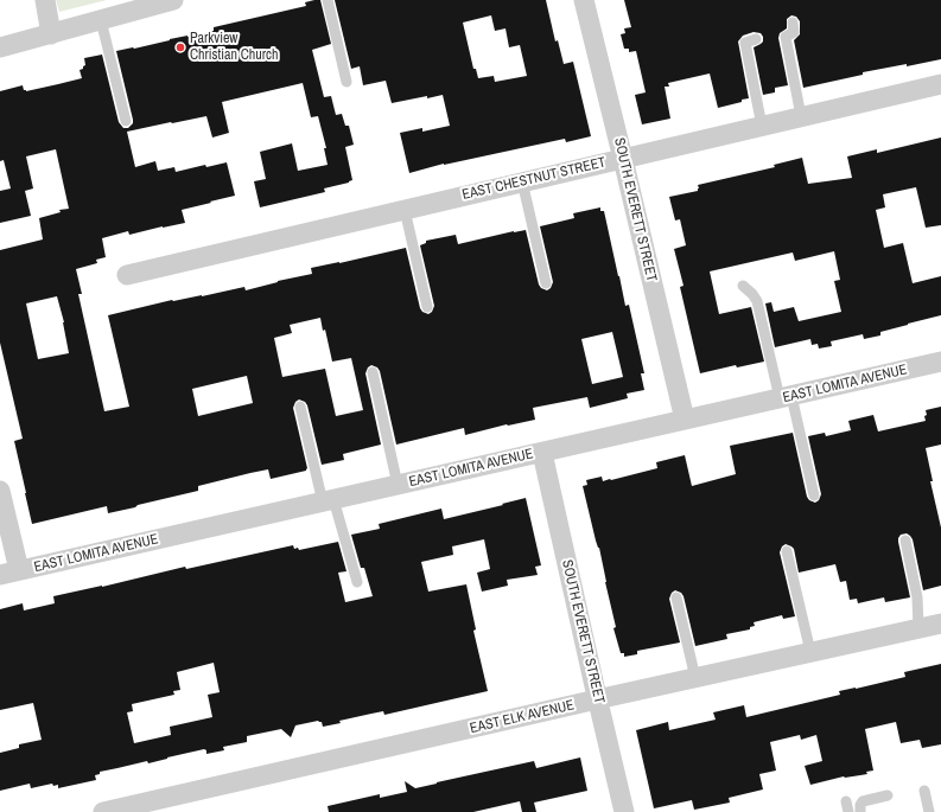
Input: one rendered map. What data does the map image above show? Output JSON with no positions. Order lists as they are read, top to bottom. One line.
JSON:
{"streets":{"street":["EAST CHESTNUT STREET","SOUTH EVERETT STREET","EAST LOMITA AVENUE","EAST ELK AVENUE"]},"crossings":[["EAST CHESTNUT STREET","SOUTH EVERETT STREET"],["SOUTH EVERETT STREET","EAST LOMITA AVENUE"],["SOUTH EVERETT STREET","EAST ELK AVENUE"]],"places":["Parkview Christian Church"]}
